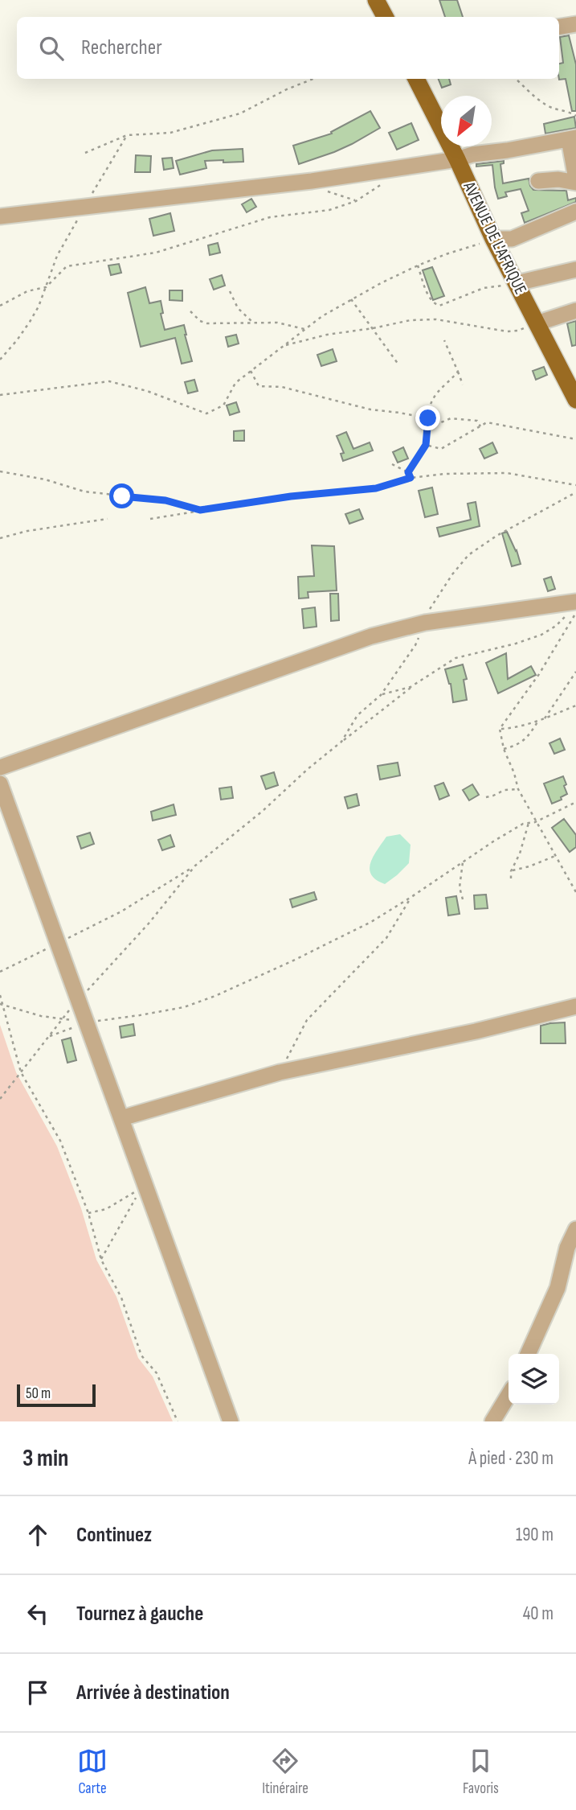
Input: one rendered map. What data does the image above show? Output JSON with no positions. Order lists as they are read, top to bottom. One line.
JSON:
{"streets":{"main road":["AVENUE DE L'AFRIQUE"]},"scale_bar":"50 m","north":"bottom left","page":{"search":"Rechercher","scale":"50 m","heading":["3 min","À pied · 230 m"],"list":[["Continuez","190 m"],["Tournez à gauche","40 m"],"Arrivée à destination"],"nav":["Carte","Itinéraire","Favoris"]}}
